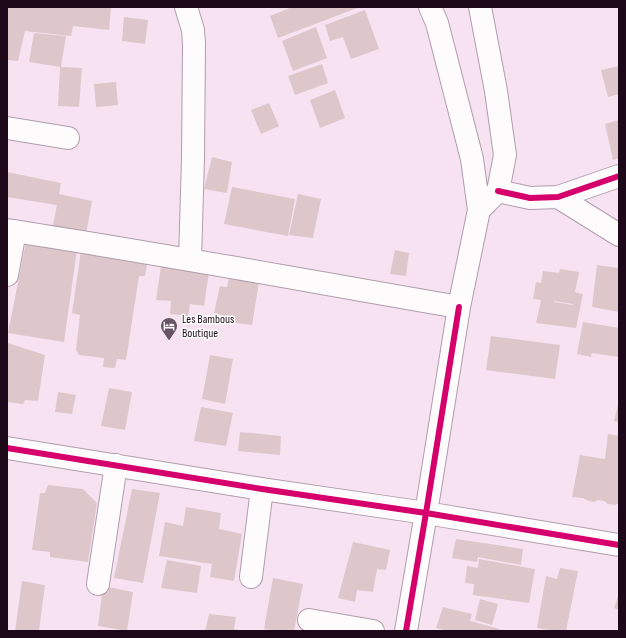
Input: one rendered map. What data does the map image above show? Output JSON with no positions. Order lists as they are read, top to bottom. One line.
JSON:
{"places":{"hotel":["Les Bambous Boutique"]}}
